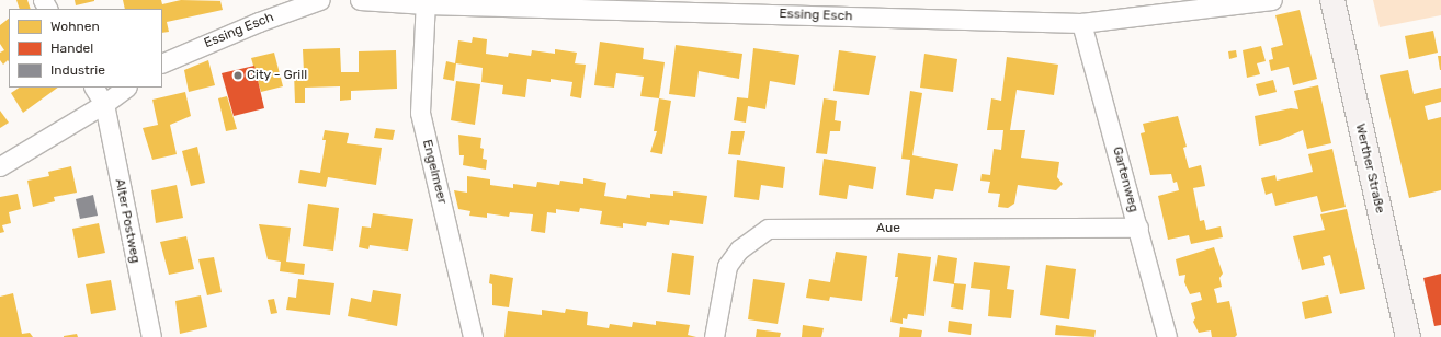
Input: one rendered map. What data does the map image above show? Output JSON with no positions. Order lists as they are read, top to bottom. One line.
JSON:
{"streets":{"main road":["Werther Straße"],"street":["Essing Esch","Engelmeer","Gartenweg","Alter Postweg","Aue"]},"crossings":[["Essing Esch","Engelmeer"],["Essing Esch","Gartenweg"],["Gartenweg","Aue"]],"places":["City - Grill"],"legend":["Wohnen","Handel","Industrie"]}
